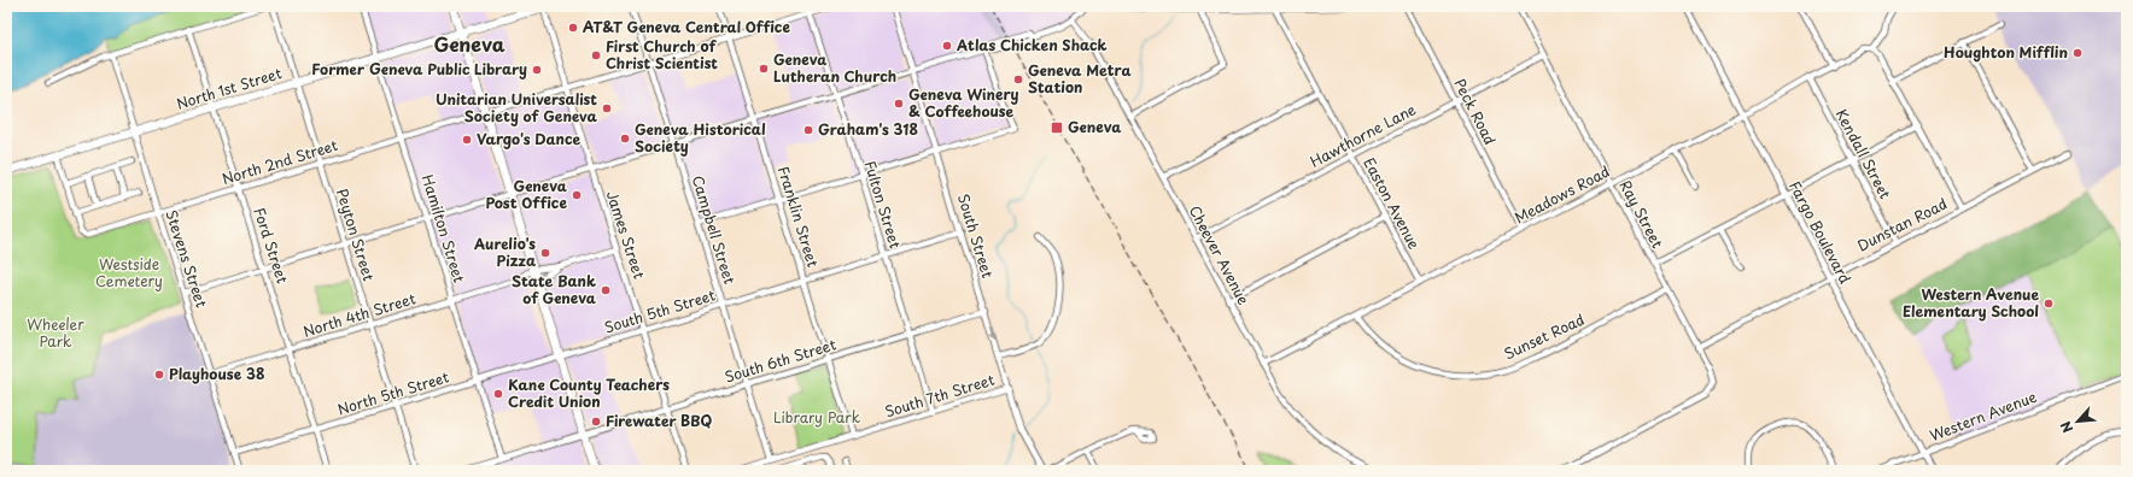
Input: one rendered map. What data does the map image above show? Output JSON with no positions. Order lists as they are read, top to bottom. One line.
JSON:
{"streets":{"main road":["North 1st Street"],"street":["Peck Road","Hawthorne Lane","Kendall Street","North 2nd Street","Meadows Road","Easton Avenue","Fulton Street","Ray Street","Franklin Street","Dunstan Road","Hamilton Street","Campbell Street","Fargo Boulevard","Peyton Street","James Street","South Street","Ford Street","Cheever Avenue","Stevens Street","South 5th Street","North 4th Street","Sunset Road","South 6th Street","North 5th Street","South 7th Street","Western Avenue"]},"crossings":[["North 1st Street","Hamilton Street"],["North 1st Street","Peyton Street"],["North 1st Street","James Street"],["North 1st Street","Ford Street"],["North 1st Street","Stevens Street"],["Peck Road","Hawthorne Lane"],["Peck Road","Meadows Road"],["Hawthorne Lane","Easton Avenue"],["Hawthorne Lane","Ray Street"],["Hawthorne Lane","Cheever Avenue"],["Kendall Street","Meadows Road"],["Kendall Street","Dunstan Road"],["North 2nd Street","Fulton Street"],["North 2nd Street","Franklin Street"],["North 2nd Street","Hamilton Street"],["North 2nd Street","Campbell Street"],["North 2nd Street","Peyton Street"],["North 2nd Street","James Street"],["North 2nd Street","Ford Street"],["North 2nd Street","Stevens Street"],["Meadows Road","Easton Avenue"],["Meadows Road","Ray Street"],["Meadows Road","Fargo Boulevard"],["Meadows Road","Cheever Avenue"],["Meadows Road","Sunset Road"],["Fulton Street","South 5th Street"],["Fulton Street","South 6th Street"],["Fulton Street","South 7th Street"],["Ray Street","Dunstan Road"],["Ray Street","Sunset Road"],["Franklin Street","South 5th Street"],["Franklin Street","South 6th Street"],["Franklin Street","South 7th Street"],["Dunstan Road","Fargo Boulevard"],["Hamilton Street","North 4th Street"],["Hamilton Street","South 6th Street"],["Hamilton Street","North 5th Street"],["Campbell Street","South 5th Street"],["Campbell Street","South 6th Street"],["Campbell Street","South 7th Street"],["Fargo Boulevard","Western Avenue"],["Peyton Street","North 4th Street"],["Peyton Street","North 5th Street"],["James Street","South 5th Street"],["James Street","South 6th Street"],["South Street","South 5th Street"],["South Street","South 6th Street"],["South Street","South 7th Street"],["Ford Street","North 4th Street"],["Ford Street","North 5th Street"],["Stevens Street","North 4th Street"],["Stevens Street","North 5th Street"],["South 5th Street","North 5th Street"]],"districts":["Geneva"],"parks":["Westside Cemetery","Wheeler Park","Library Park"],"places":{"other":["AT&T Geneva Central Office","Atlas Chicken Shack","Houghton Mifflin","First Church of Christ Scientist","Geneva Lutheran Church","Former Geneva Public Library","Geneva Metra Station","Geneva Winery & Coffeehouse","Unitarian Universalist Society of Geneva","Graham's 318","Geneva Historical Society","Vargo's Dance","Geneva Post Office","Aurelio's Pizza","State Bank of Geneva","Western Avenue Elementary School","Playhouse 38","Kane County Teachers Credit Union","Firewater BBQ"],"transit":["Geneva"]},"north":"bottom left"}
